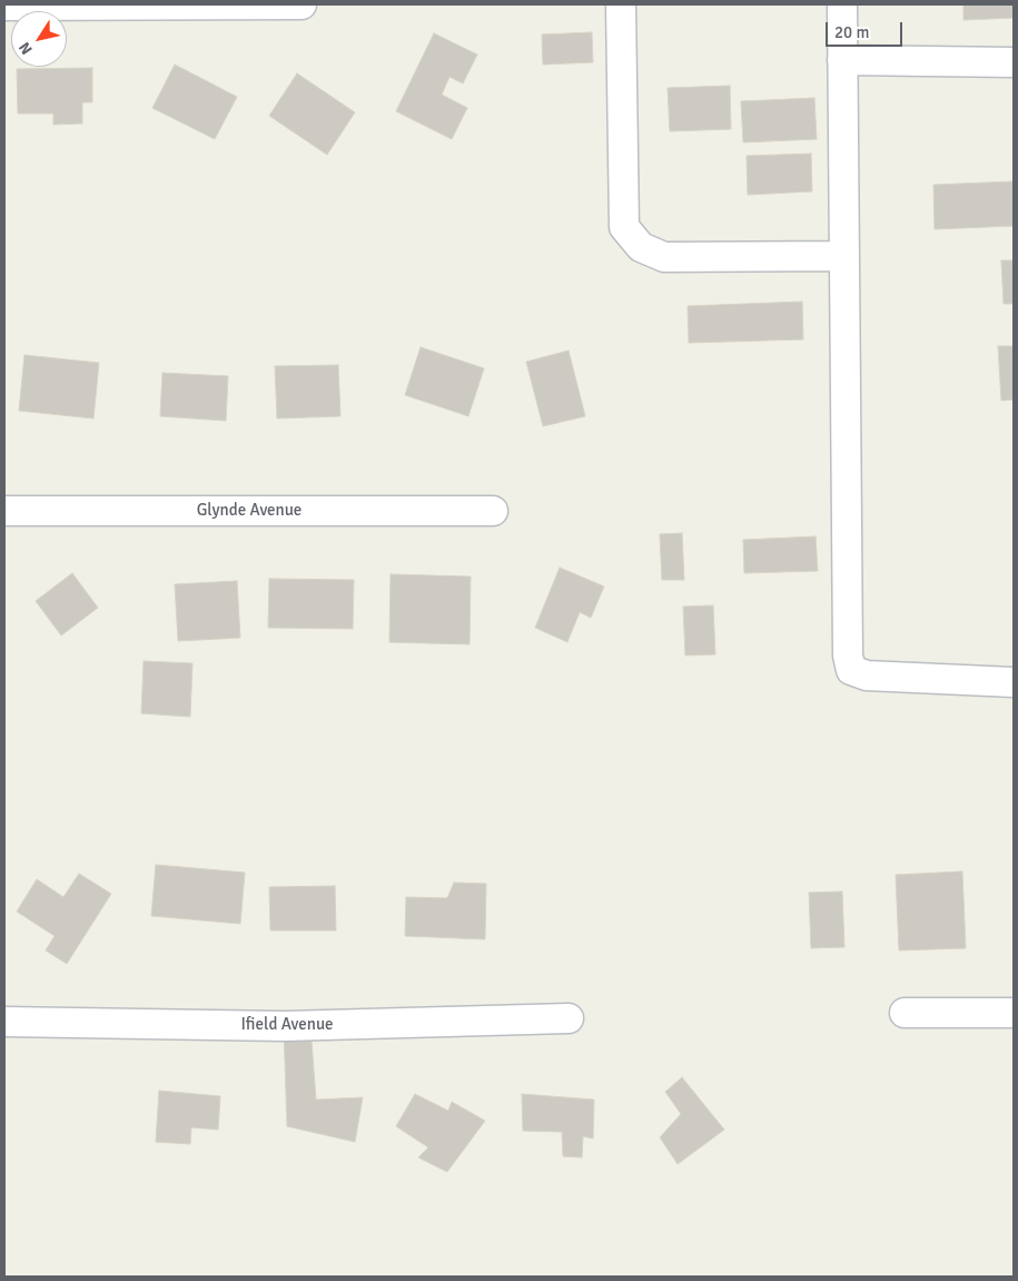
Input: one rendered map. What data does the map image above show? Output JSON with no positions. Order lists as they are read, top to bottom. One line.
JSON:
{"streets":{"street":["Glynde Avenue","Ifield Avenue"]},"scale_bar":"20 m","north":"bottom left"}
